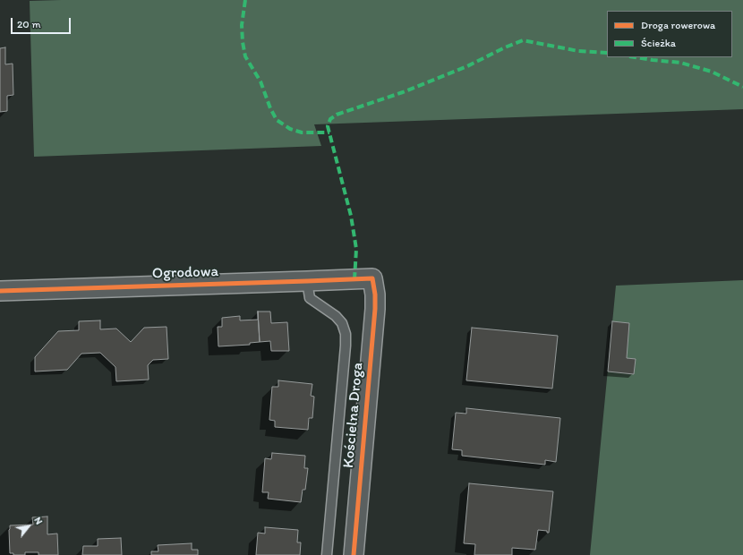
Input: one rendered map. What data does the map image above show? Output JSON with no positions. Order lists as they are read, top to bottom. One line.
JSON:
{"streets":{"street":["Ogrodowa","Kościelna Droga"]},"crossings":[["Ogrodowa","Kościelna Droga"]],"legend":["Droga rowerowa","Ścieżka"],"scale_bar":"20 m","north":"top right"}
